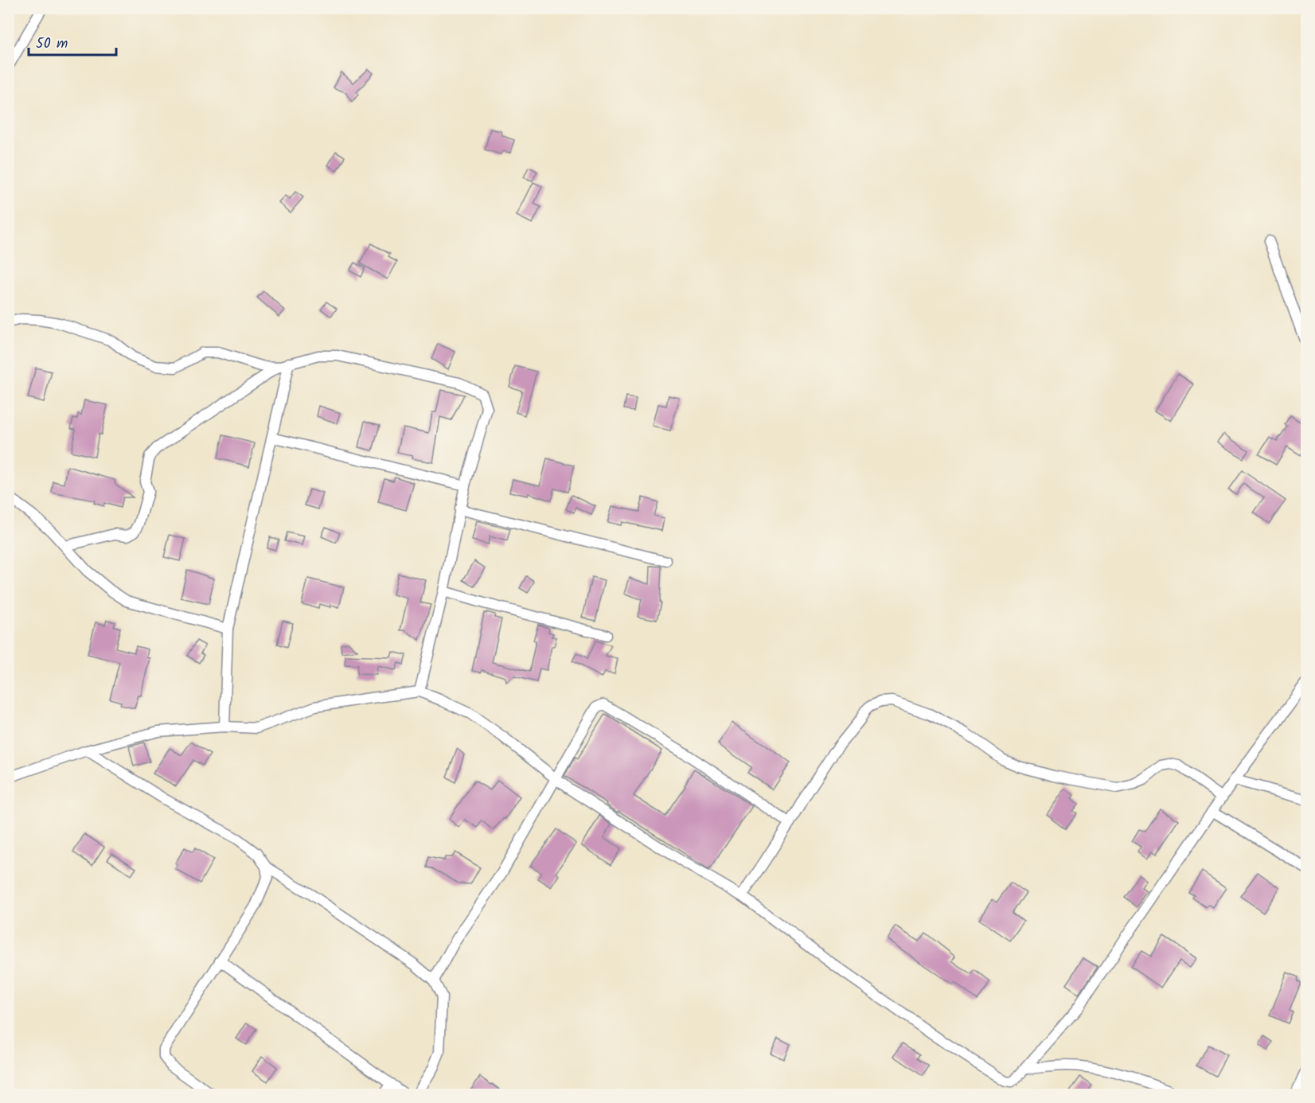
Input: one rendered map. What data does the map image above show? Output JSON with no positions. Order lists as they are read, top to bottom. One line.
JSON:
{"scale_bar":"50 m"}
